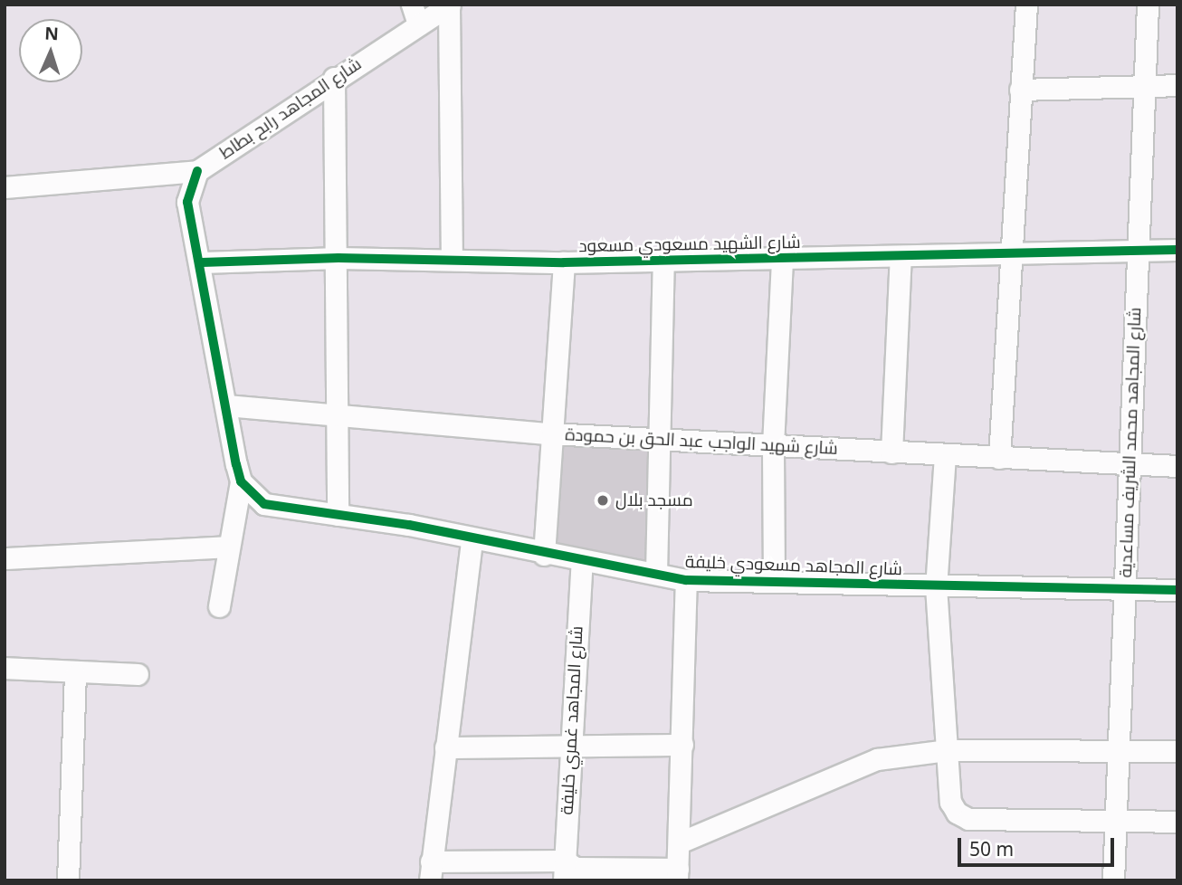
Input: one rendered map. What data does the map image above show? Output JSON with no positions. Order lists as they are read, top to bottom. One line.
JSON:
{"streets":{"street":["شارع المجاهد رابح بطاط","شارع الشهيد مسعودي مسعود","شارع شهيد الواجب عبد الحق بن حمودة","شارع المجاهد محمد الشريف مساعدية","شارع المجاهد مسعودي خليفة","شارع المجاهد غمري خليفة"]},"crossings":[["شارع الشهيد مسعودي مسعود","شارع المجاهد محمد الشريف مساعدية"],["شارع شهيد الواجب عبد الحق بن حمودة","شارع المجاهد محمد الشريف مساعدية"],["شارع المجاهد محمد الشريف مساعدية","شارع المجاهد مسعودي خليفة"],["شارع المجاهد مسعودي خليفة","شارع المجاهد غمري خليفة"]],"places":["مسجد بلال"],"scale_bar":"50 m","north":"top"}
